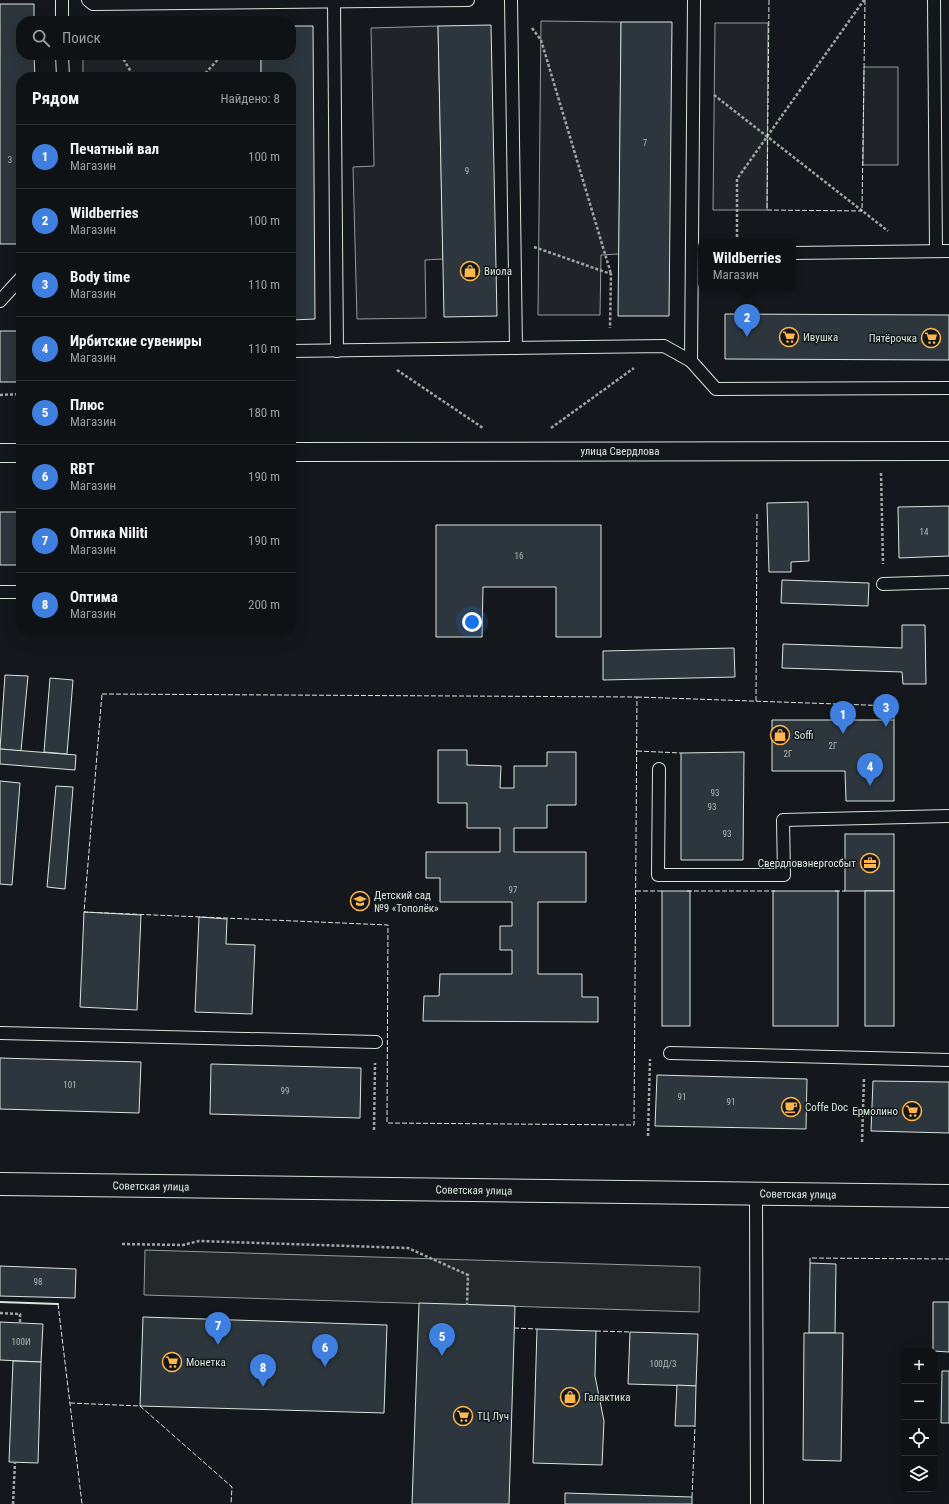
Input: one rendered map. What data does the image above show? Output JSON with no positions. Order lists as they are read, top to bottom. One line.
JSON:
{"streets":{"main road":["Советская улица"],"street":["улица Свердлова"]},"places":{"shop":["Виола","Soffi","Галактика"],"supermarket":["Ивушка","Пятёрочка","Ермолино","Монетка","ТЦ Луч"],"office":["Свердловэнергосбыт"],"school or university":["Детский сад №9 «Тополёк»"],"cafe":["Coffe Doc"]},"house_numbers":["7","3","9","14","16","2Г","2Г","93","93","93","97","101","99","91","91","98","100И","100Д/3"],"page":{"search":"Поиск","heading":["Рядом","Найдено: 8"],"list":[{"mark":"1","name":"Печатный вал","note":"Магазин","value":"100 m"},{"mark":"2","name":"Wildberries","note":"Магазин","value":"100 m"},{"mark":"3","name":"Body time","note":"Магазин","value":"110 m"},{"mark":"4","name":"Ирбитские сувениры","note":"Магазин","value":"110 m"},{"mark":"5","name":"Плюс","note":"Магазин","value":"180 m"},{"mark":"6","name":"RBT","note":"Магазин","value":"190 m"},{"mark":"7","name":"Оптика Niliti","note":"Магазин","value":"190 m"},{"mark":"8","name":"Оптима","note":"Магазин","value":"200 m"}],"popup":["Wildberries","Магазин"],"pins":["2","3","1","4","7","5","6","8"],"map_buttons":["+","−"]}}
